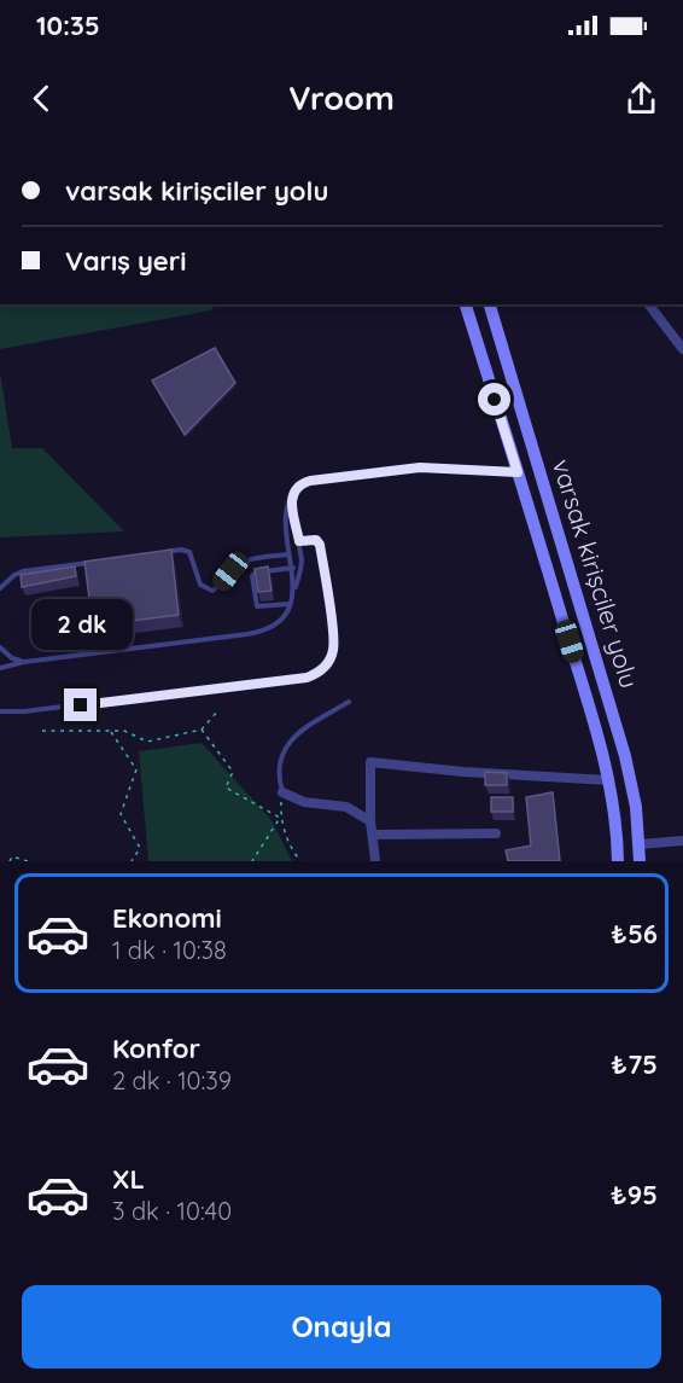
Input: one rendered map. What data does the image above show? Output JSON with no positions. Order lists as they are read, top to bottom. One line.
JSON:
{"streets":{"street":["varsak kirişciler yolu"]},"page":{"status":"10:35","header":"Vroom","banner":["varsak kirişciler yolu","Varış yeri"],"bubble":"2 dk","list":[{"name":"Ekonomi","note":"1 dk · 10:38","value":"₺56"},{"name":"Konfor","note":"2 dk · 10:39","value":"₺75"},{"name":"XL","note":"3 dk · 10:40","value":"₺95"}],"buttons":"Onayla"}}
